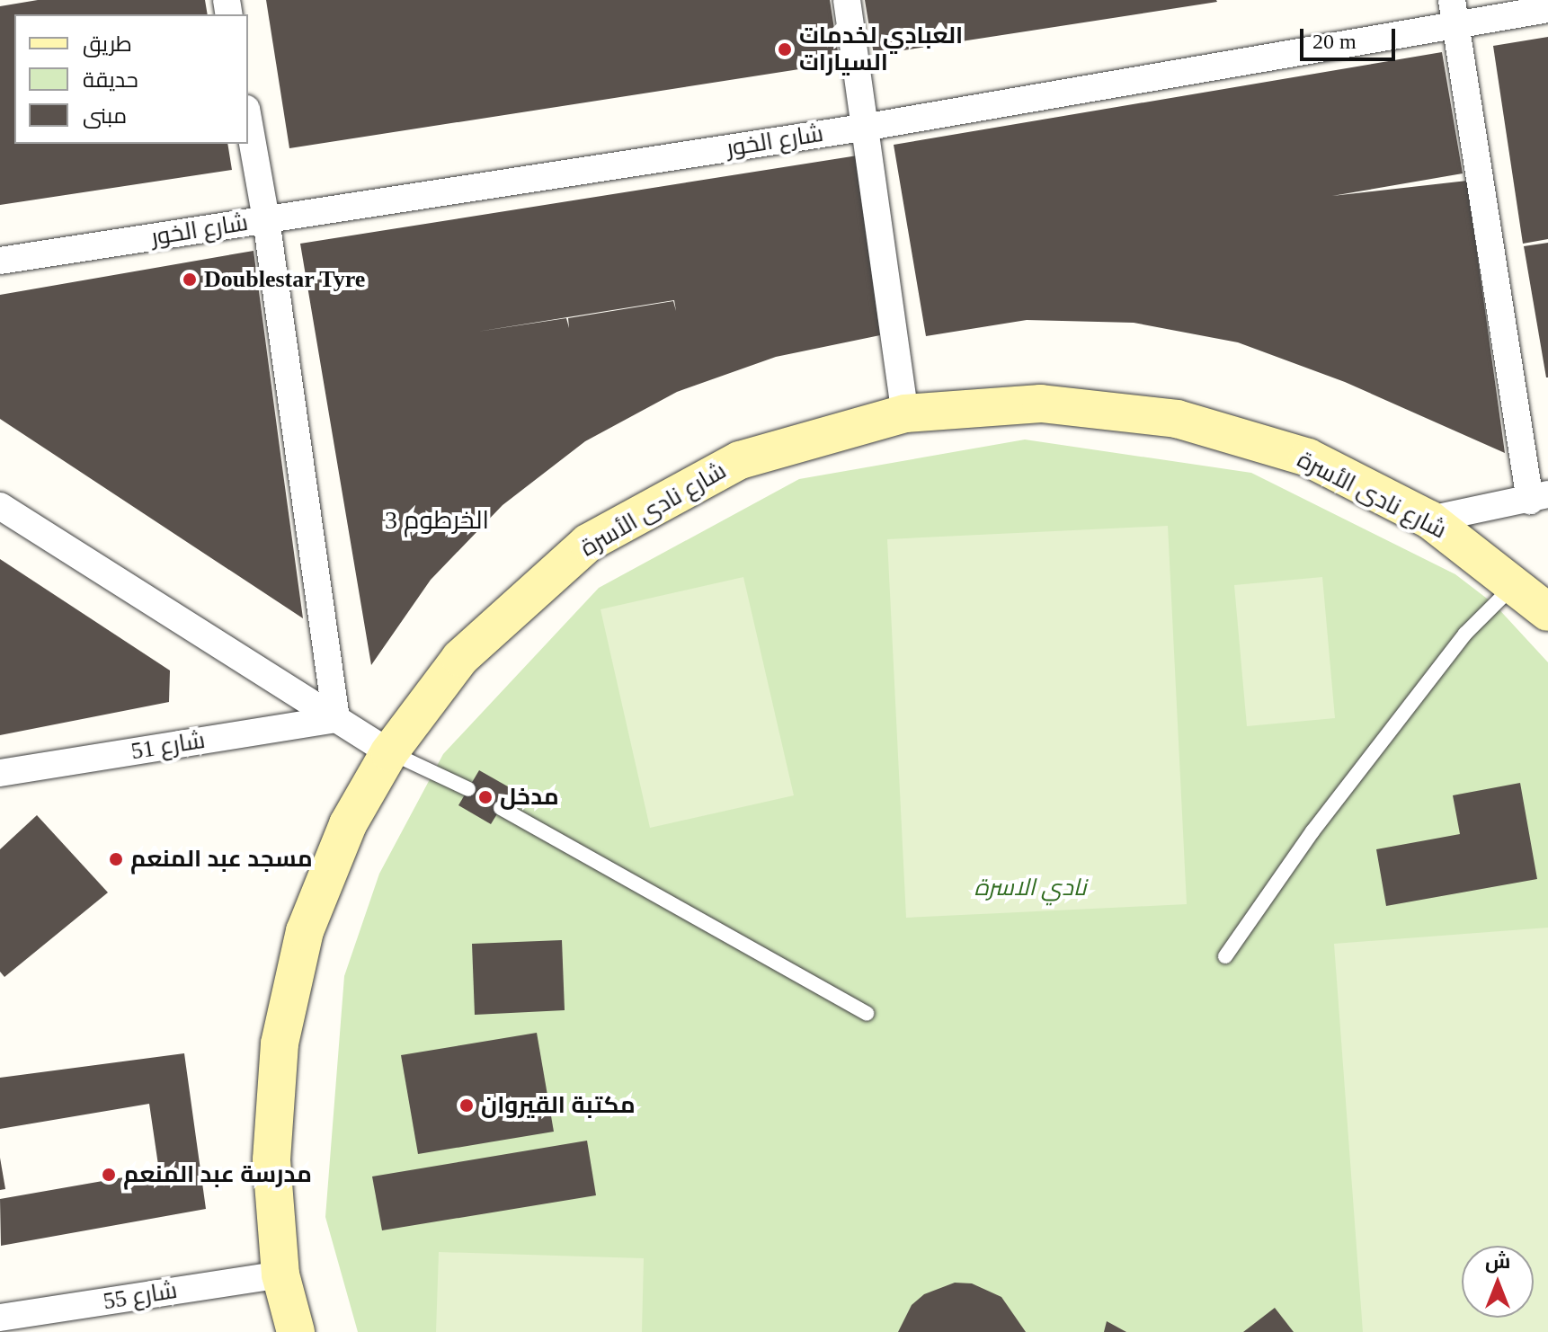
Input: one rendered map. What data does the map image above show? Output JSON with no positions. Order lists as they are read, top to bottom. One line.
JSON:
{"streets":{"street":["شارع الخور","شارع نادى الأسرة","شارع 51","شارع 55"]},"crossings":[["شارع نادى الأسرة","شارع 55"]],"districts":["الخرطوم 3"],"parks":["نادي الاسرة"],"places":["العبادي لخدمات السيارات","Doublestar Tyre","مدخل","مسجد عبد المنعم","مكتبة القيروان","مدرسة عبد المنعم"],"legend":["طريق","حديقة","مبنى"],"scale_bar":"20 m","north":"top"}
